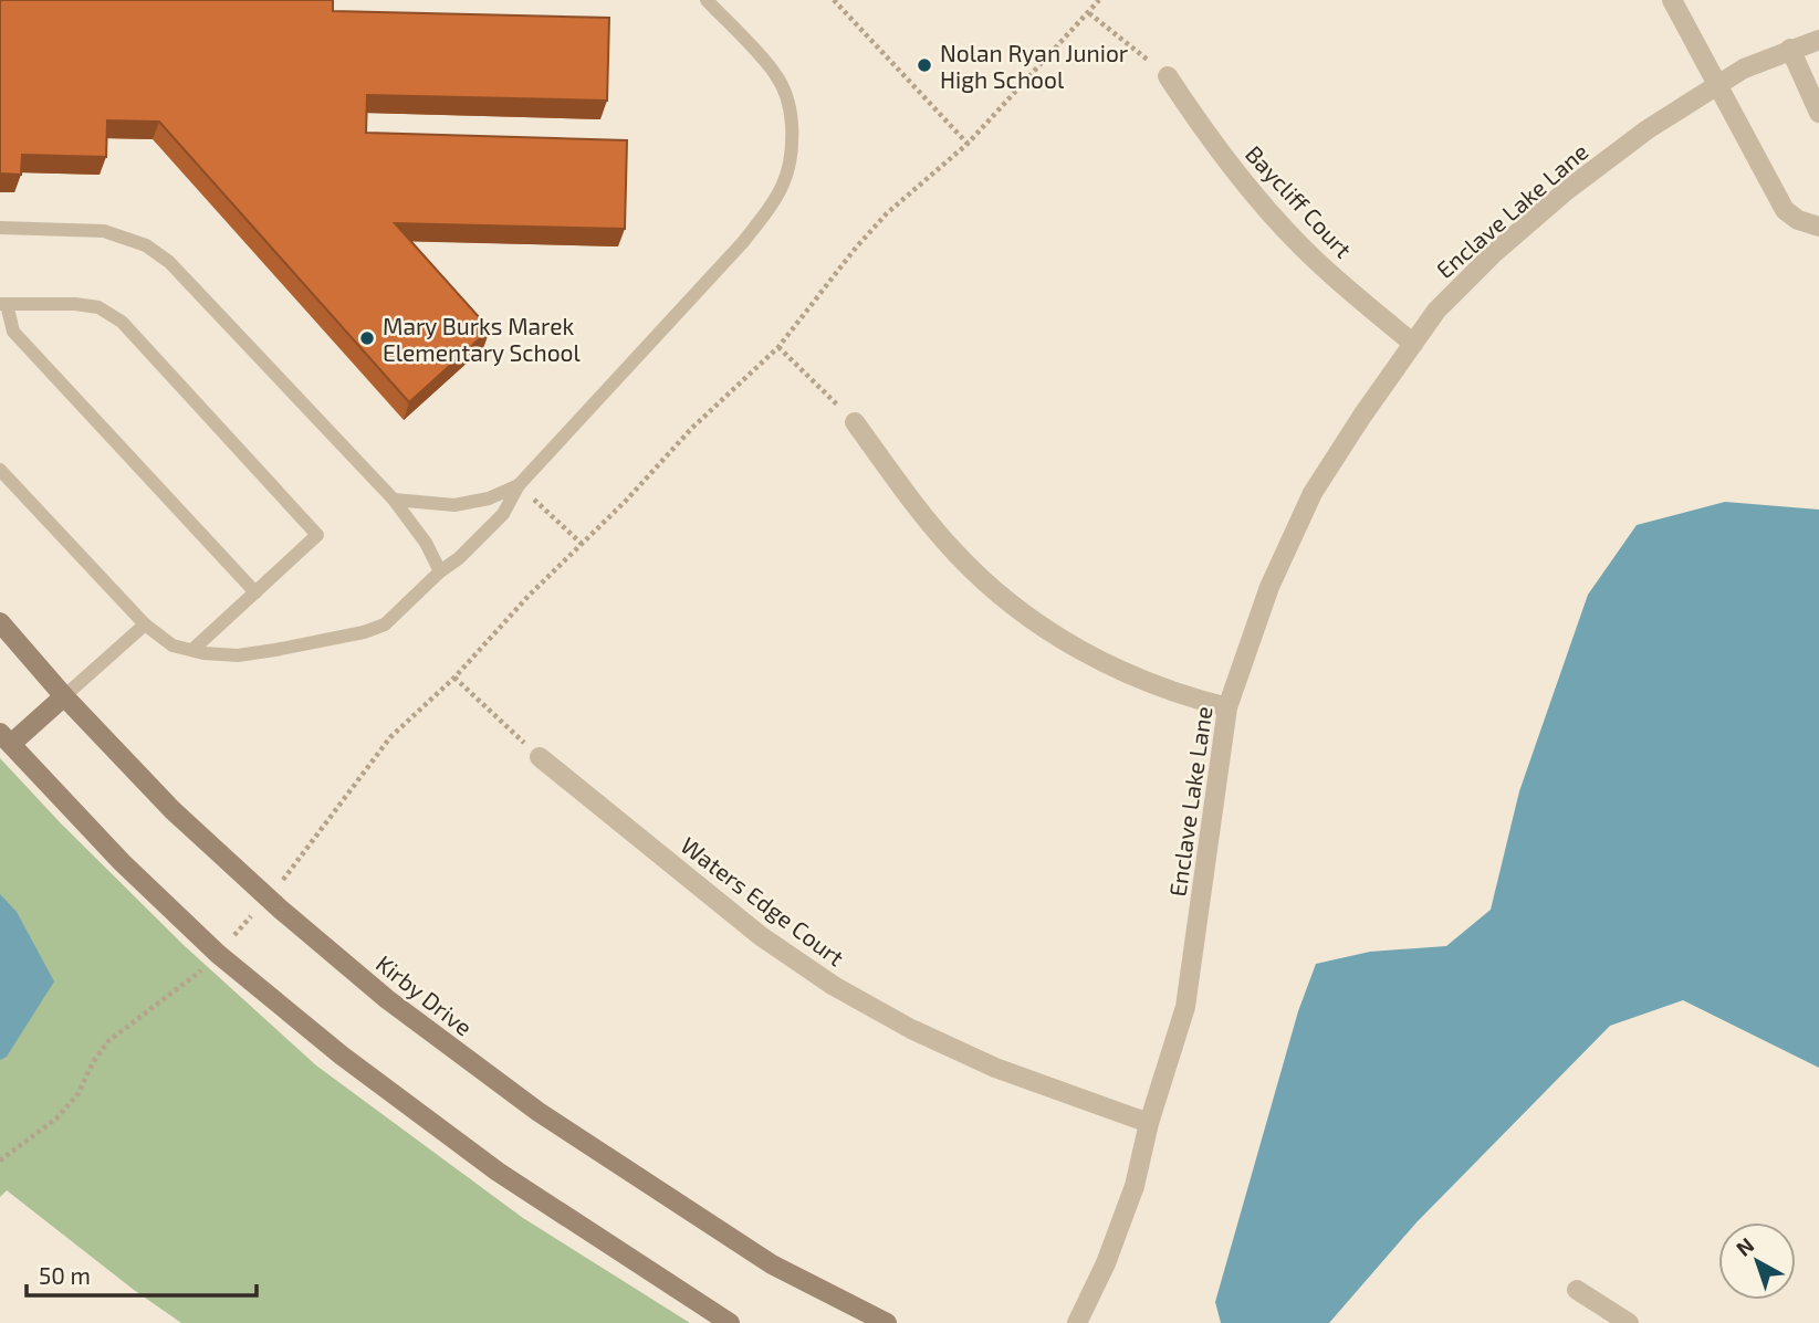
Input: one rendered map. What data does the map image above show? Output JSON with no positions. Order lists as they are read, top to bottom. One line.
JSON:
{"streets":{"main road":["Kirby Drive"],"street":["Baycliff Court","Enclave Lake Lane","Waters Edge Court"]},"crossings":[["Baycliff Court","Enclave Lake Lane"],["Enclave Lake Lane","Waters Edge Court"]],"places":["Nolan Ryan Junior High School","Mary Burks Marek Elementary School"],"scale_bar":"50 m","north":"top left"}
